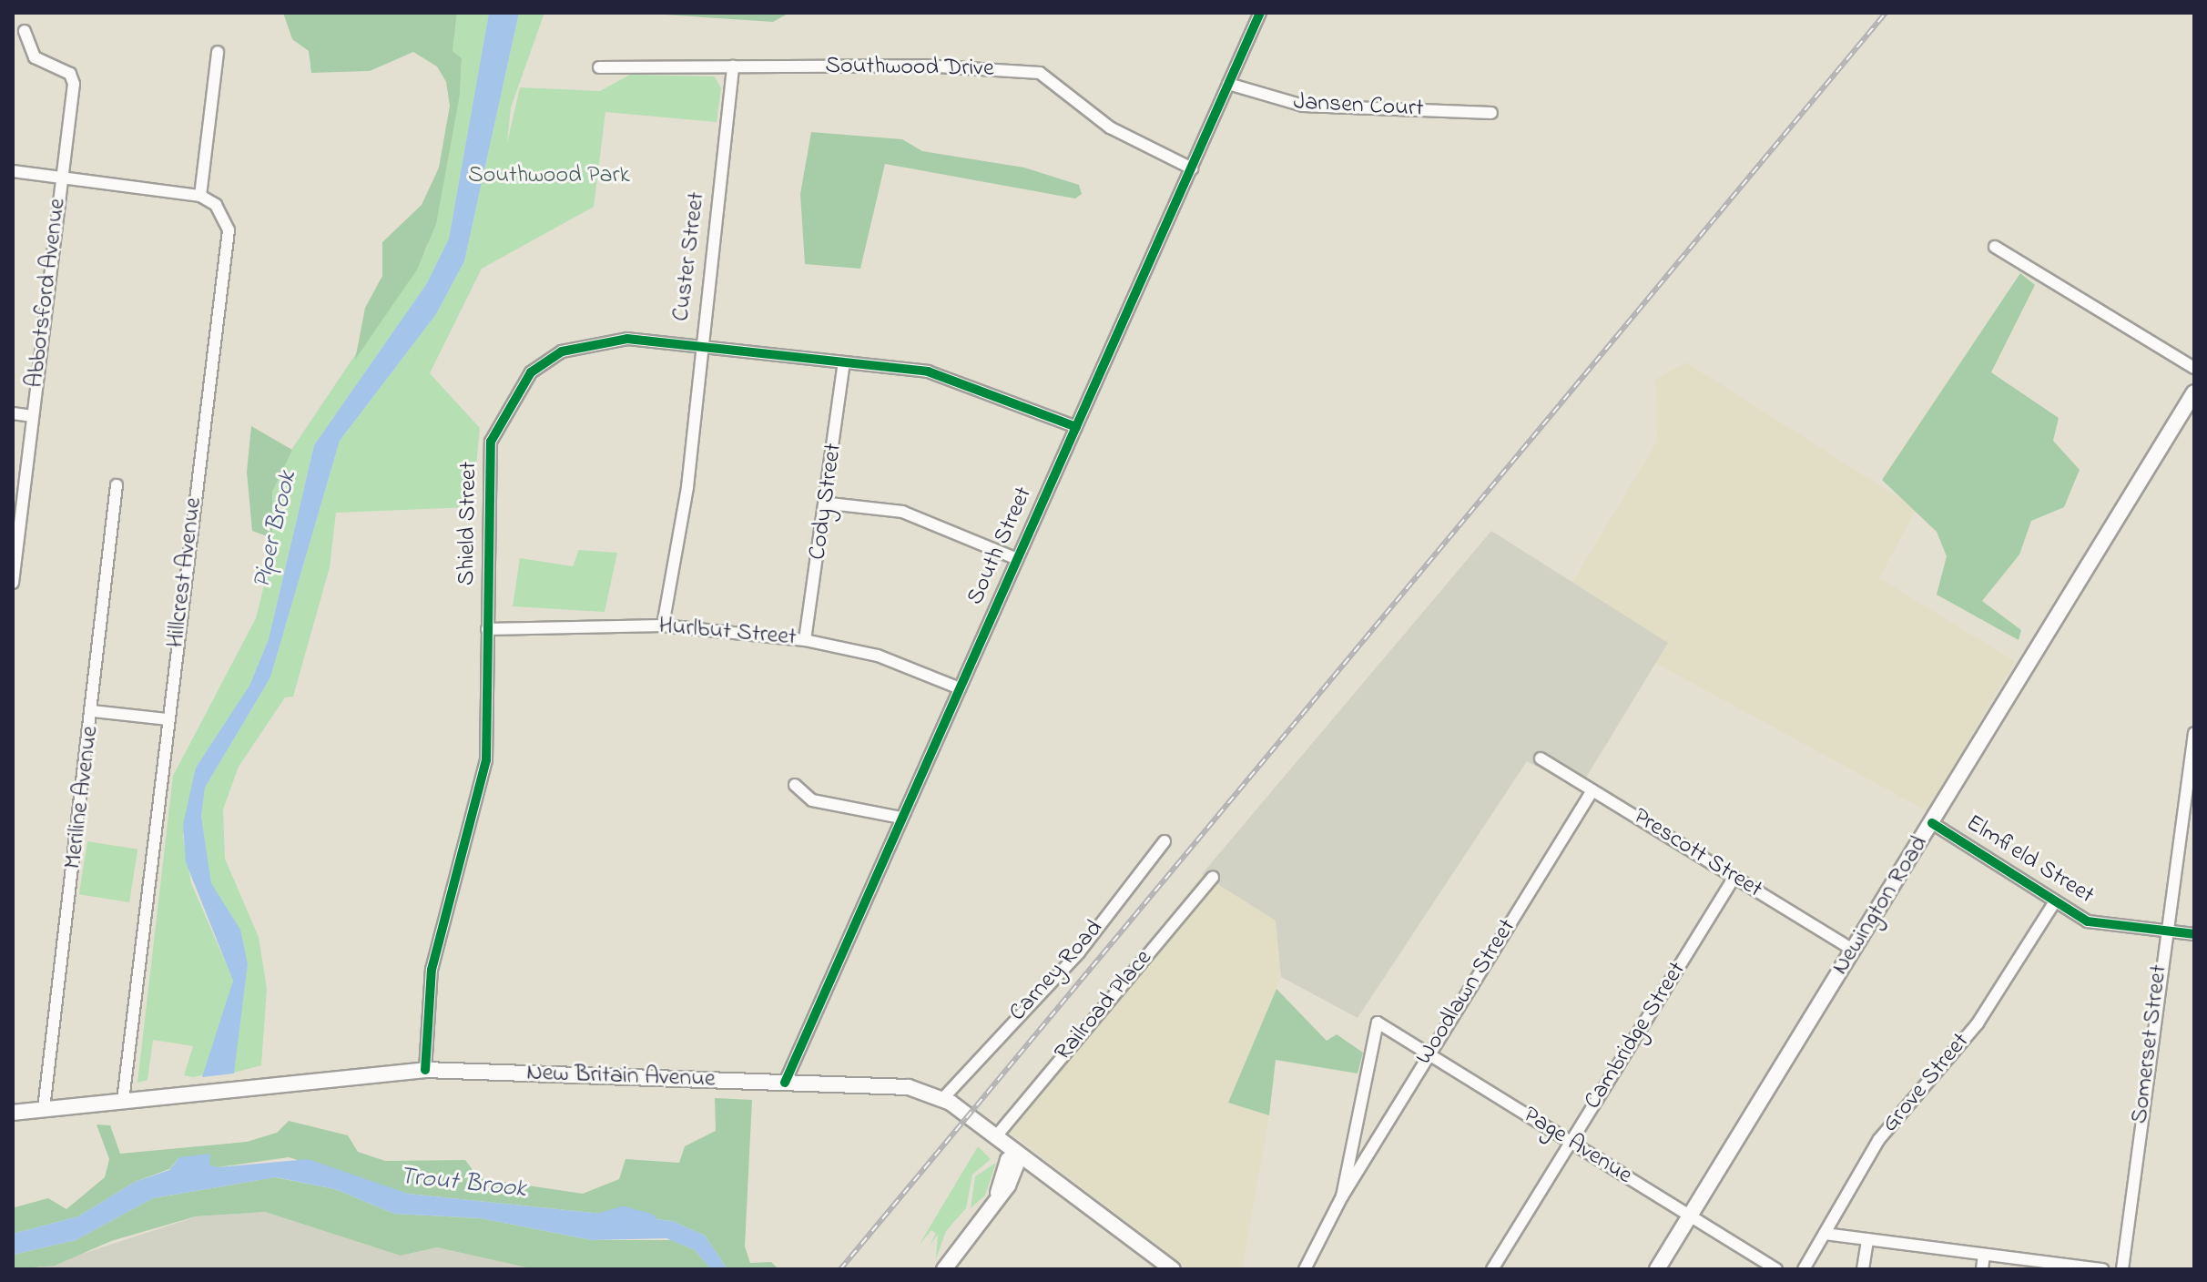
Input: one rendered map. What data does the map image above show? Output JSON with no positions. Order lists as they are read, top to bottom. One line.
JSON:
{"streets":{"main road":["Newington Road","New Britain Avenue"],"street":["Southwood Drive","Jansen Court","Custer Street","Abbotsford Avenue","Cody Street","Shield Street","South Street","Hillcrest Avenue","Hurlbut Street","Meriline Avenue","Prescott Street","Elmfield Street","Carney Road","Woodlawn Street","Railroad Place","Cambridge Street","Somerset Street","Grove Street","Page Avenue"]},"crossings":[["Southwood Drive","Custer Street"],["Southwood Drive","South Street"],["Jansen Court","South Street"],["Custer Street","Shield Street"],["Custer Street","Hurlbut Street"],["Cody Street","Shield Street"],["Cody Street","Hurlbut Street"],["Shield Street","South Street"],["Shield Street","Hurlbut Street"],["Shield Street","New Britain Avenue"],["South Street","Hurlbut Street"],["South Street","New Britain Avenue"],["Hillcrest Avenue","New Britain Avenue"],["Meriline Avenue","New Britain Avenue"],["Prescott Street","Newington Road"],["Prescott Street","Woodlawn Street"],["Prescott Street","Cambridge Street"],["Elmfield Street","Newington Road"],["Elmfield Street","Somerset Street"],["Elmfield Street","Grove Street"],["Newington Road","Page Avenue"],["Carney Road","New Britain Avenue"],["Woodlawn Street","Page Avenue"],["Railroad Place","New Britain Avenue"],["Cambridge Street","Page Avenue"]],"water":["Piper Brook","Trout Brook"],"parks":["Southwood Park"]}
